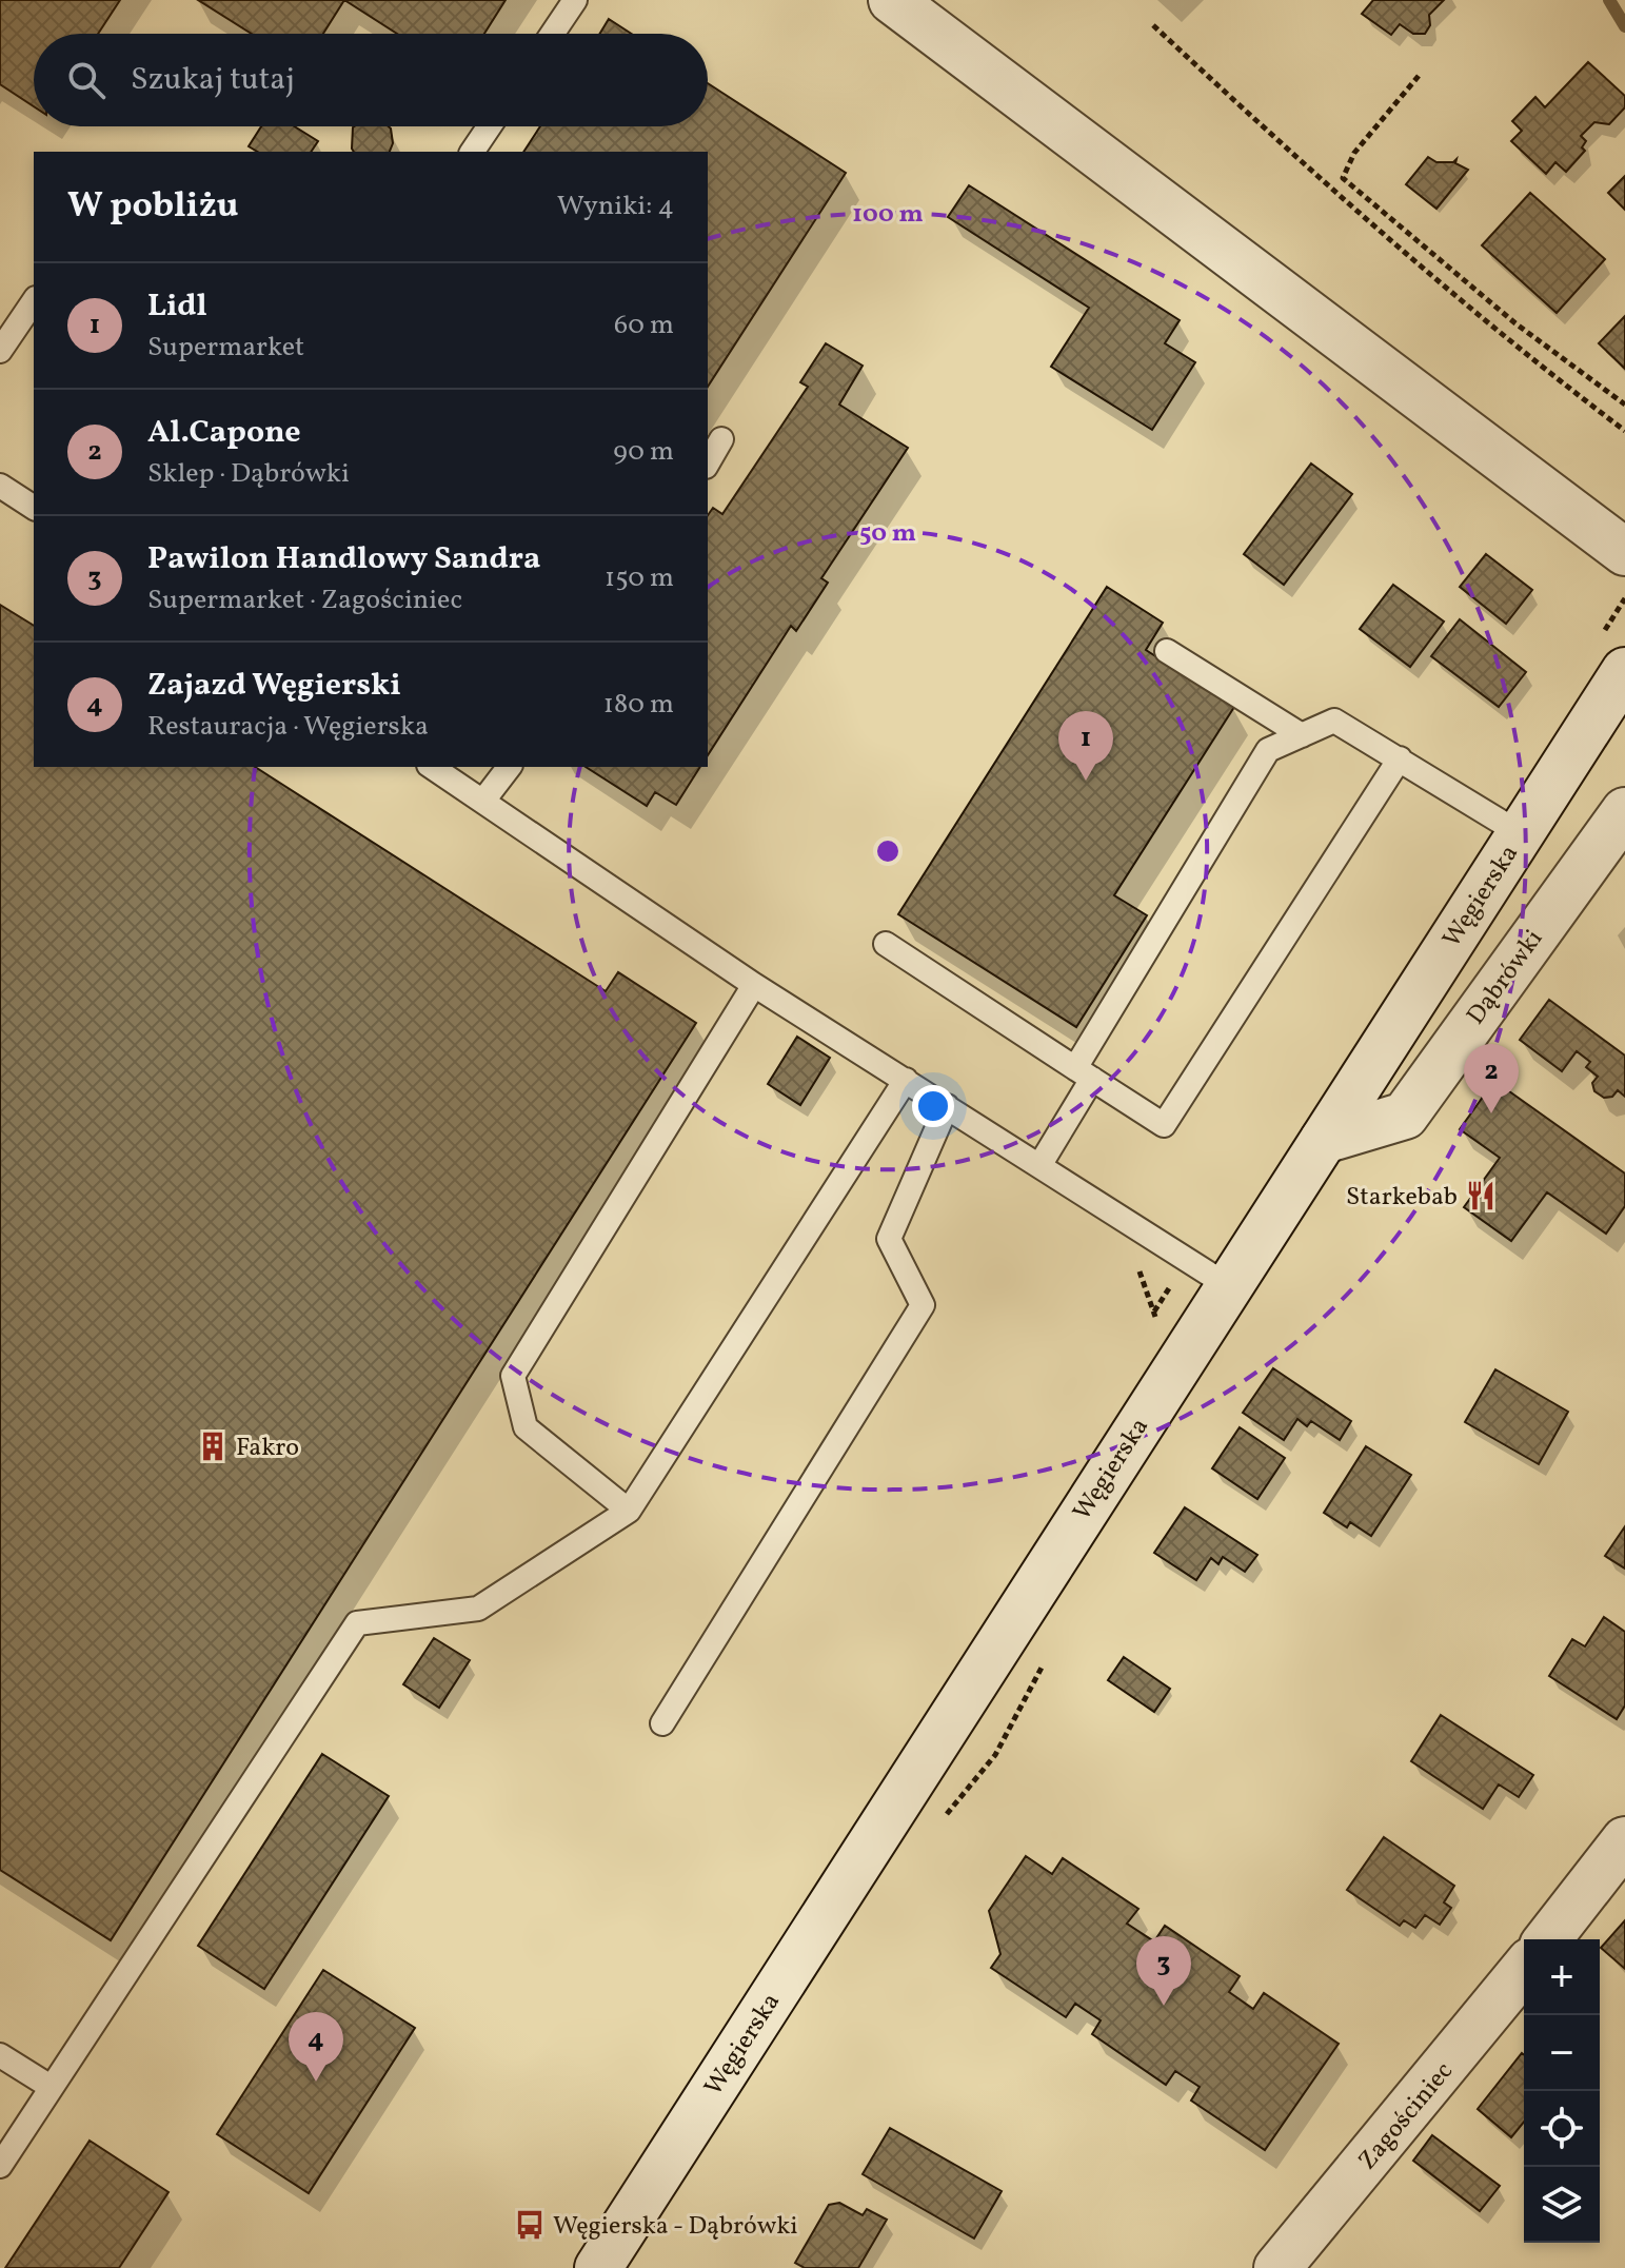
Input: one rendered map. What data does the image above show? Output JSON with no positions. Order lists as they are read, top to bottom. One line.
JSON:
{"streets":{"street":["Węgierska","Dąbrówki","Zagościniec"]},"crossings":[["Węgierska","Dąbrówki"]],"places":{"restaurant":["Starkebab"],"building":["Fakro"],"bus stop":["Węgierska - Dąbrówki"]},"page":{"search":"Szukaj tutaj","heading":["W pobliżu","Wyniki: 4"],"list":[{"mark":"1","name":"Lidl","note":"Supermarket","value":"60 m"},{"mark":"2","name":"Al.Capone","note":"Sklep · Dąbrówki","value":"90 m"},{"mark":"3","name":"Pawilon Handlowy Sandra","note":"Supermarket · Zagościniec","value":"150 m"},{"mark":"4","name":"Zajazd Węgierski","note":"Restauracja · Węgierska","value":"180 m"}],"pins":["1","2","3","4"],"map_buttons":["+","−"]},"rings":["100 m","50 m"]}
